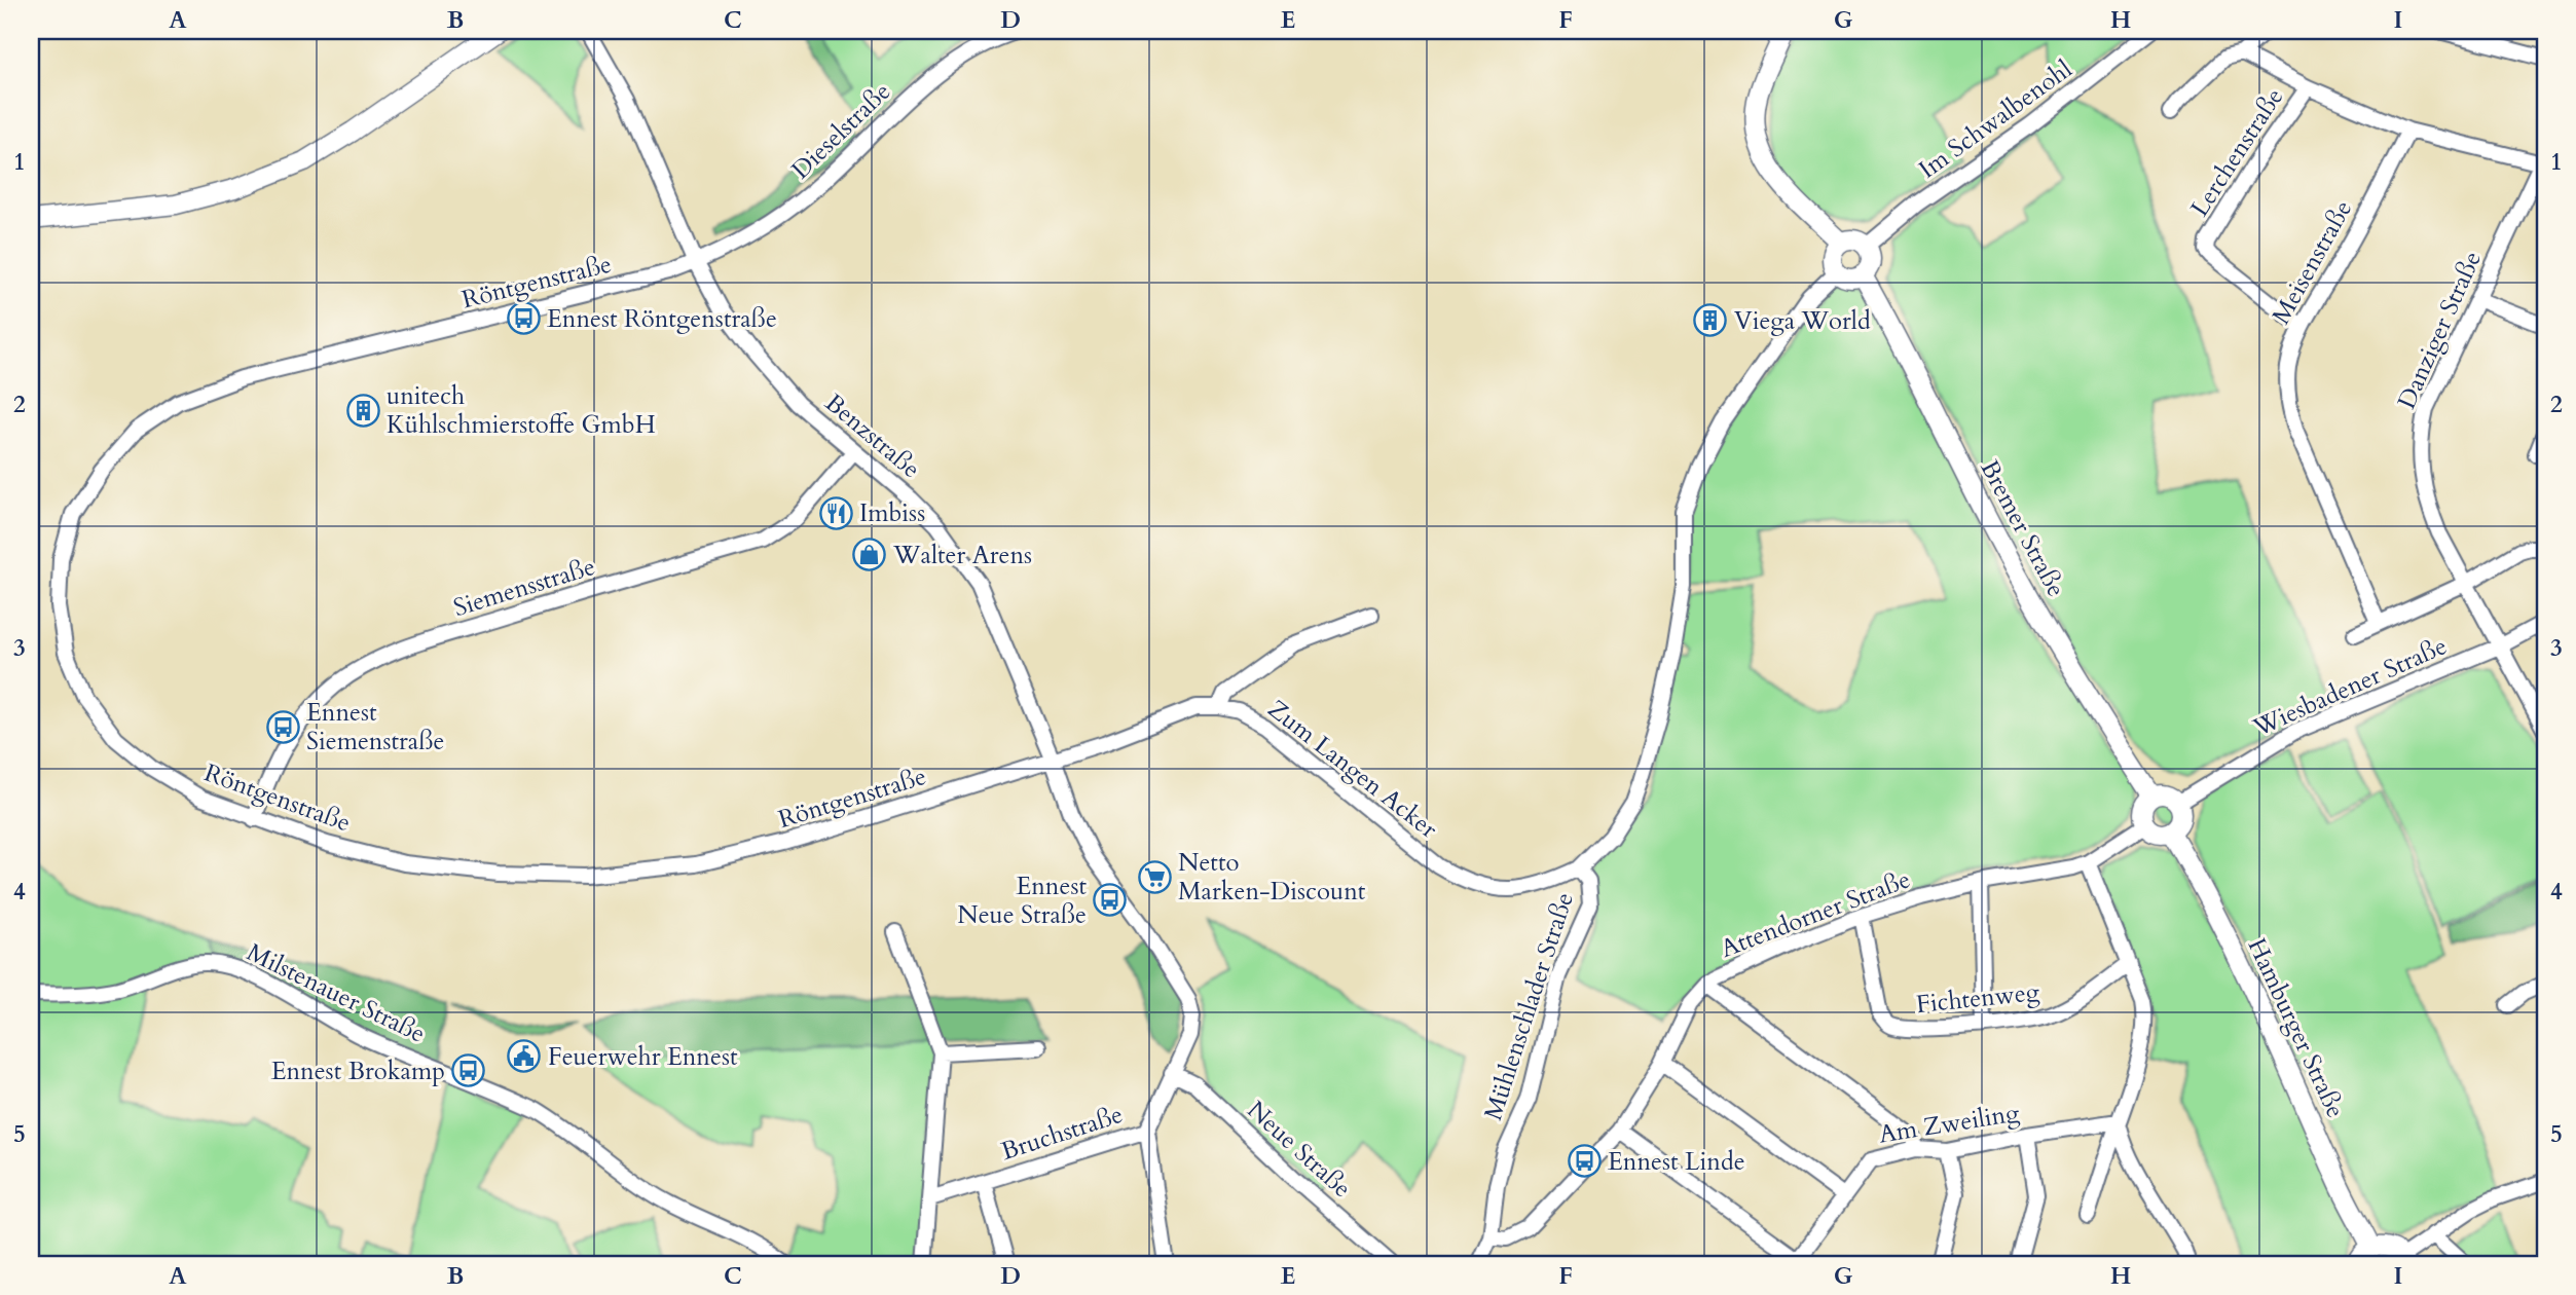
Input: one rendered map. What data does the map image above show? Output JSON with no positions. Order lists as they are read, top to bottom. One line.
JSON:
{"streets":{"main road":["Bremer Straße","Hamburger Straße"],"street":["Im Schwalbenohl","Dieselstraße","Lerchenstraße","Meisenstraße","Röntgenstraße","Danziger Straße","Benzstraße","Siemensstraße","Wiesbadener Straße","Zum Langen Acker","Attendorner Straße","Milstenauer Straße","Fichtenweg","Mühlenschlader Straße","Am Zweiling","Bruchstraße","Neue Straße"]},"crossings":[["Im Schwalbenohl","Bremer Straße"],["Im Schwalbenohl","Mühlenschlader Straße"],["Dieselstraße","Röntgenstraße"],["Dieselstraße","Benzstraße"],["Lerchenstraße","Meisenstraße"],["Röntgenstraße","Benzstraße"],["Röntgenstraße","Siemensstraße"],["Röntgenstraße","Zum Langen Acker"],["Danziger Straße","Wiesbadener Straße"],["Benzstraße","Siemensstraße"],["Benzstraße","Zum Langen Acker"],["Benzstraße","Bruchstraße"],["Benzstraße","Neue Straße"],["Bremer Straße","Wiesbadener Straße"],["Bremer Straße","Attendorner Straße"],["Bremer Straße","Mühlenschlader Straße"],["Bremer Straße","Hamburger Straße"],["Wiesbadener Straße","Attendorner Straße"],["Wiesbadener Straße","Hamburger Straße"],["Zum Langen Acker","Mühlenschlader Straße"],["Attendorner Straße","Fichtenweg"],["Attendorner Straße","Mühlenschlader Straße"],["Attendorner Straße","Hamburger Straße"],["Bruchstraße","Neue Straße"]],"places":{"bus stop":["Ennest Röntgenstraße","Ennest Siemenstraße","Ennest Neue Straße","Ennest Brokamp","Ennest Linde"],"building":["Viega World","unitech Kühlschmierstoffe GmbH"],"restaurant":["Imbiss"],"shop":["Walter Arens"],"supermarket":["Netto Marken-Discount"],"public building":["Feuerwehr Ennest"]},"grid":{"columns":["A","B","C","D","E","F","G","H","I"],"rows":["1","2","3","4","5"]}}
